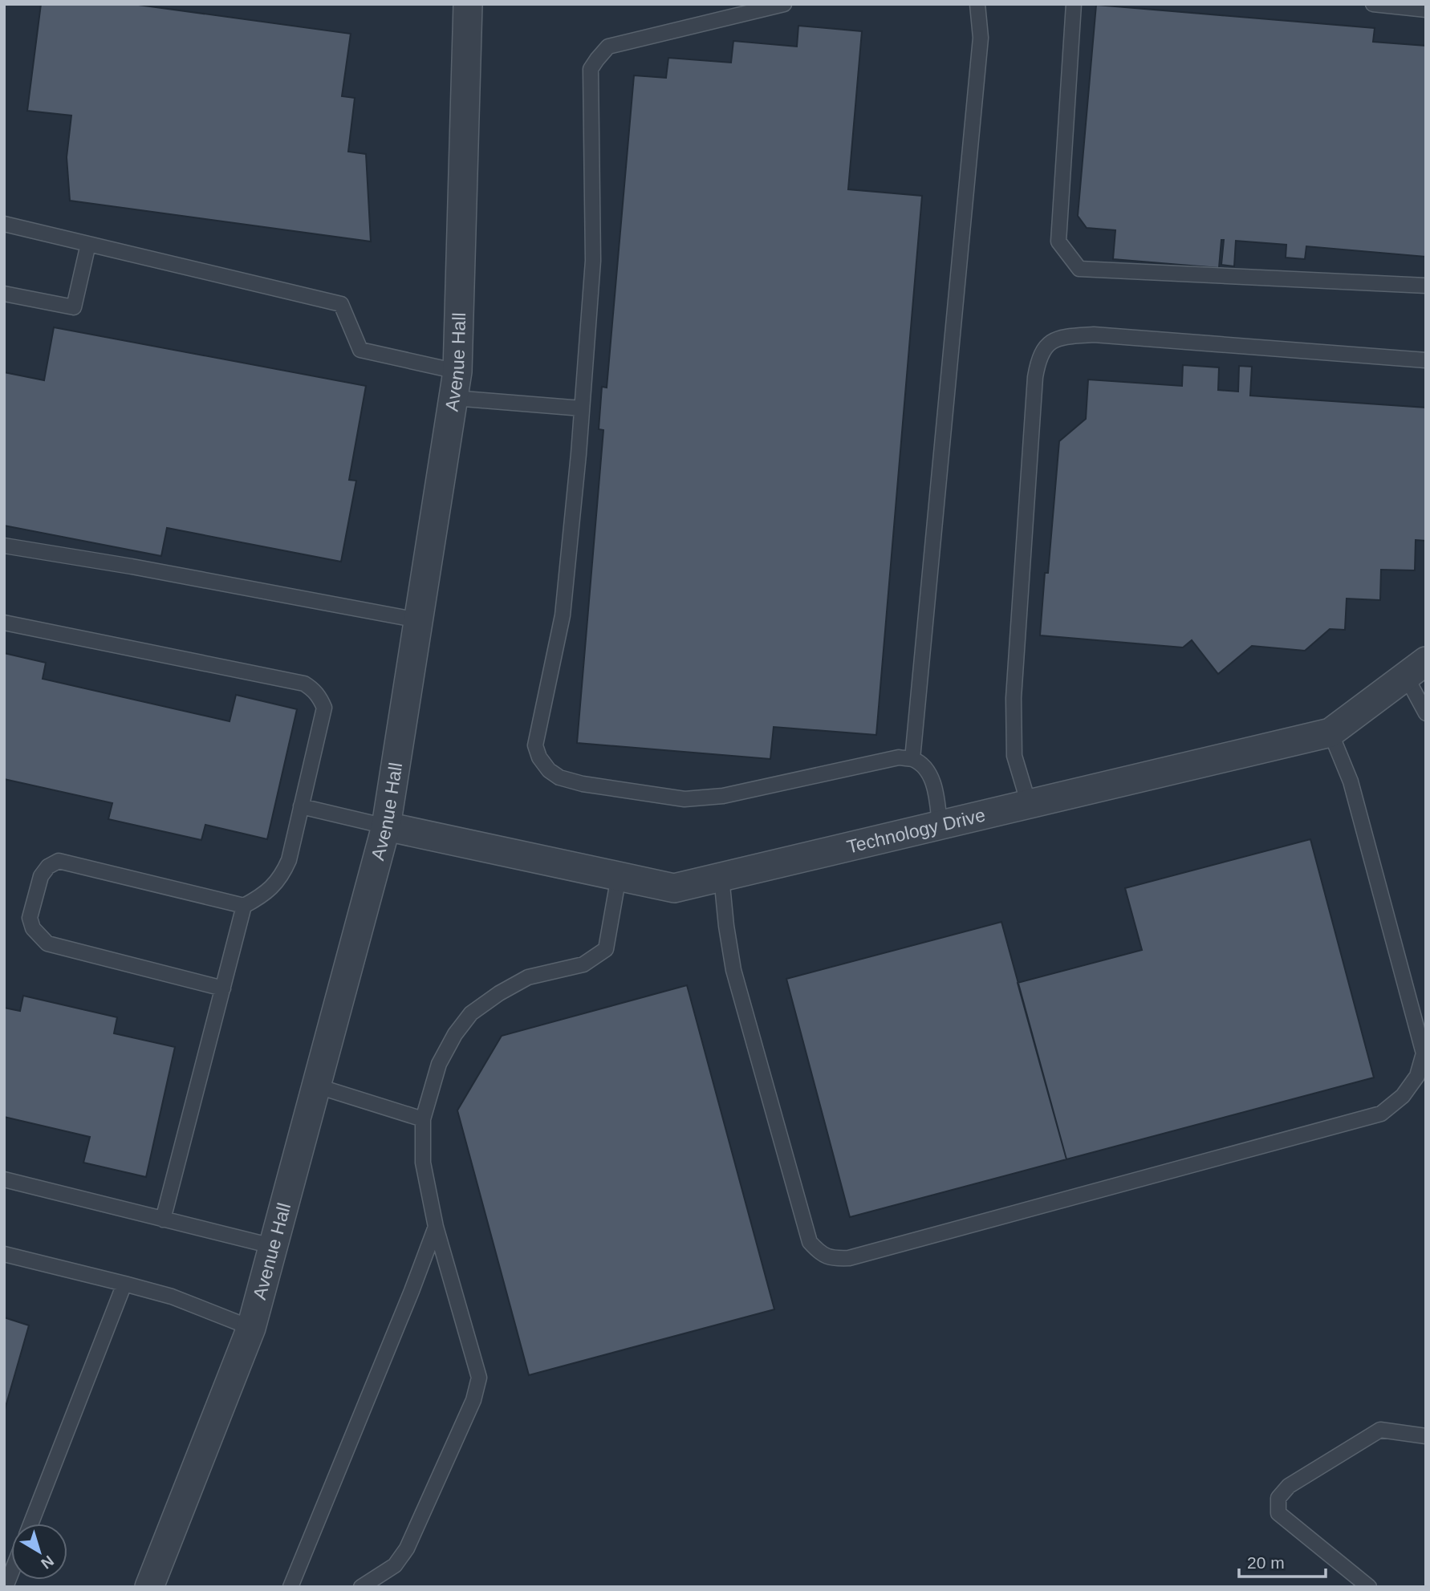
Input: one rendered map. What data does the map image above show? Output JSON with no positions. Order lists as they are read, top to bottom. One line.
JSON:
{"streets":{"street":["Avenue Hall","Technology Drive"]},"crossings":[["Avenue Hall","Technology Drive"]],"scale_bar":"20 m","north":"bottom right"}
